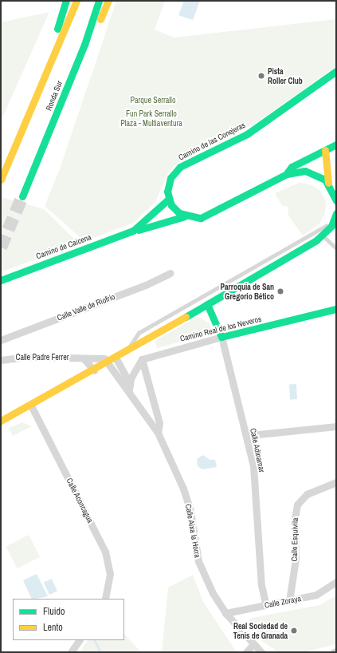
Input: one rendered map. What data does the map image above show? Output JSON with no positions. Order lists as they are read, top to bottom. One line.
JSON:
{"streets":{"main road":["Ronda Sur","Camino de las Conejeras","Camino de Caicena","Camino Real de los Neveros","Calle Adinamar"],"street":["Calle Valle de Riofrío","Calle Padre Ferrer","Calle Aconcagua","Calle Aixa la Horra","Calle Esquivila","Calle Zoraya"]},"crossings":[["Camino de las Conejeras","Camino de Caicena"],["Camino Real de los Neveros","Calle Adinamar"],["Camino Real de los Neveros","Calle Aixa la Horra"],["Calle Padre Ferrer","Calle Aixa la Horra"],["Calle Adinamar","Calle Zoraya"],["Calle Aixa la Horra","Calle Zoraya"],["Calle Esquivila","Calle Zoraya"]],"parks":["Parque Serrallo","Fun Park Serrallo Plaza - Multiaventura"],"places":["Pista Roller Club","Parroquia de San Gregorio Bético","Real Sociedad de Tenis de Granada"],"legend":["Fluido","Lento"]}
